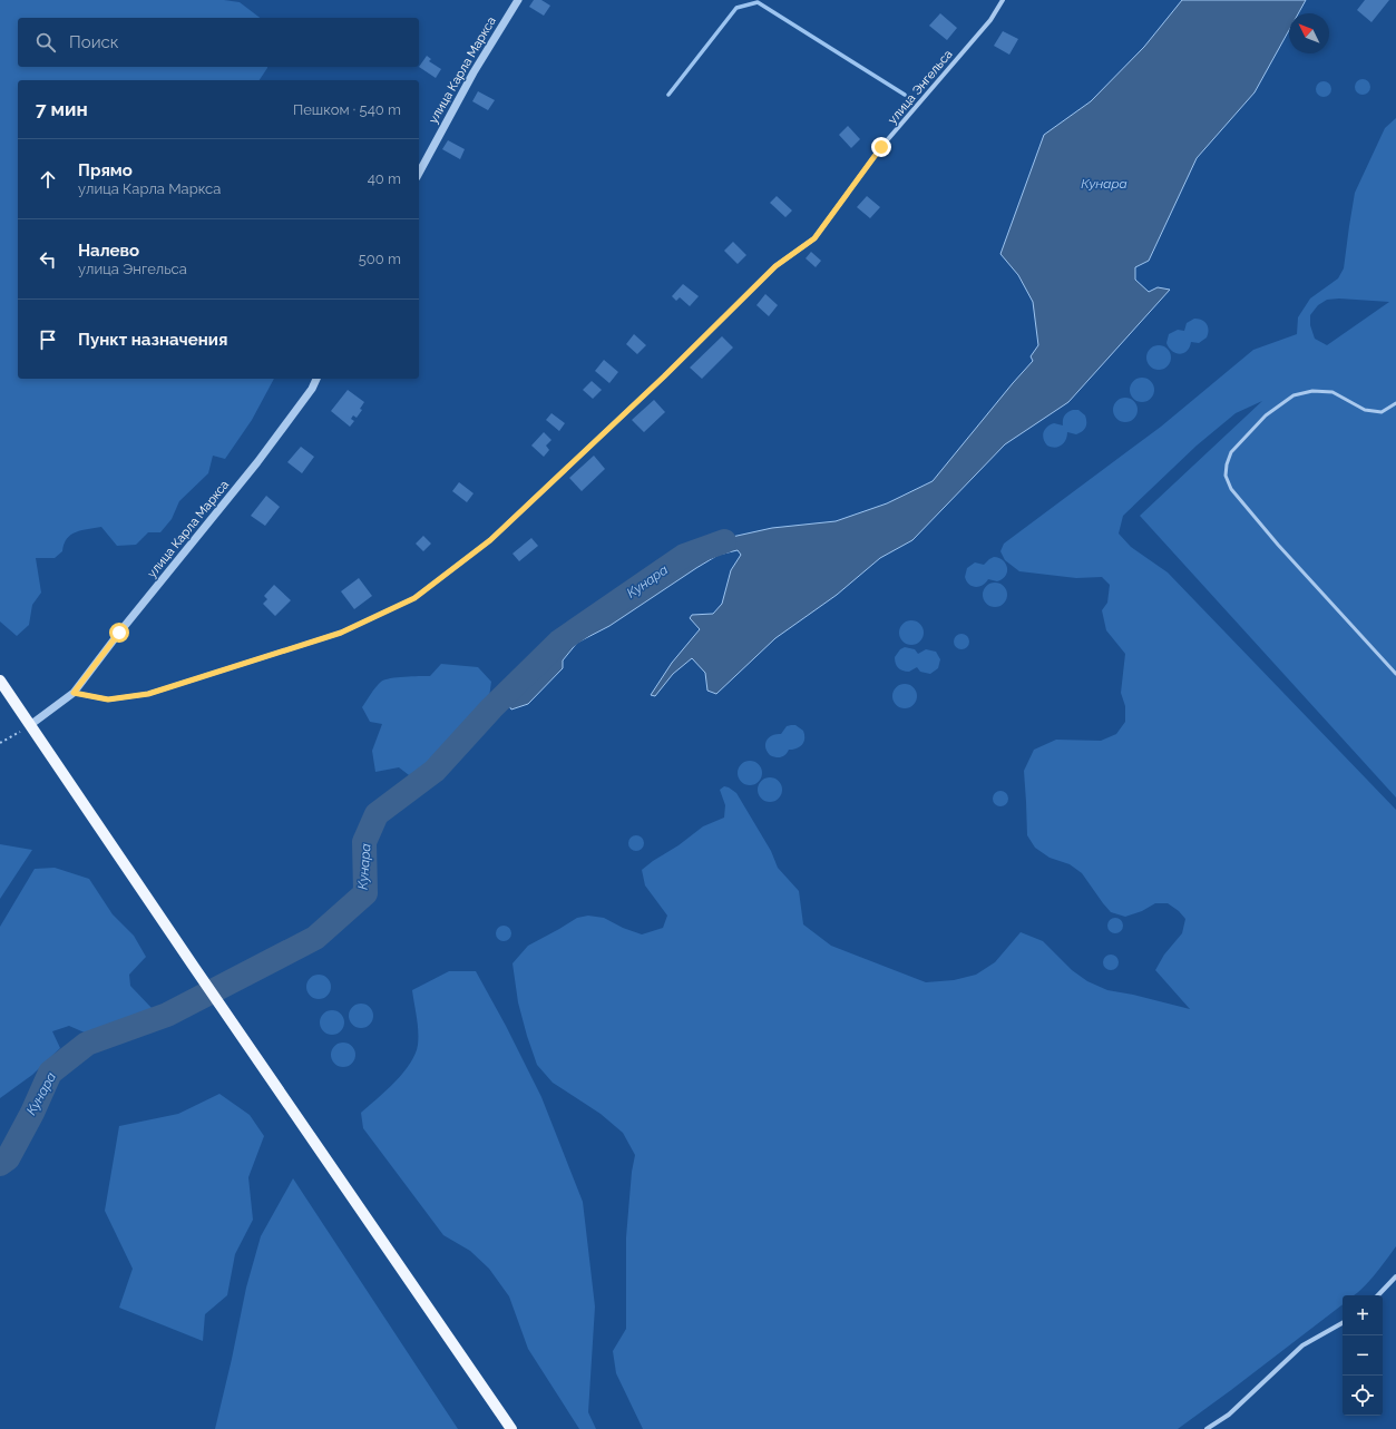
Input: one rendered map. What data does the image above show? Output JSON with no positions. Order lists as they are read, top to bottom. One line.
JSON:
{"streets":{"street":["улица Карла Маркса","улица Энгельса"]},"crossings":[["улица Карла Маркса","улица Энгельса"]],"water":["Кунара"],"north":"top left","page":{"search":"Поиск","heading":["7 мин","Пешком · 540 m"],"list":[["Прямо","улица Карла Маркса","40 m"],["Налево","улица Энгельса","500 m"],"Пункт назначения"],"map_buttons":["+","−"]}}
